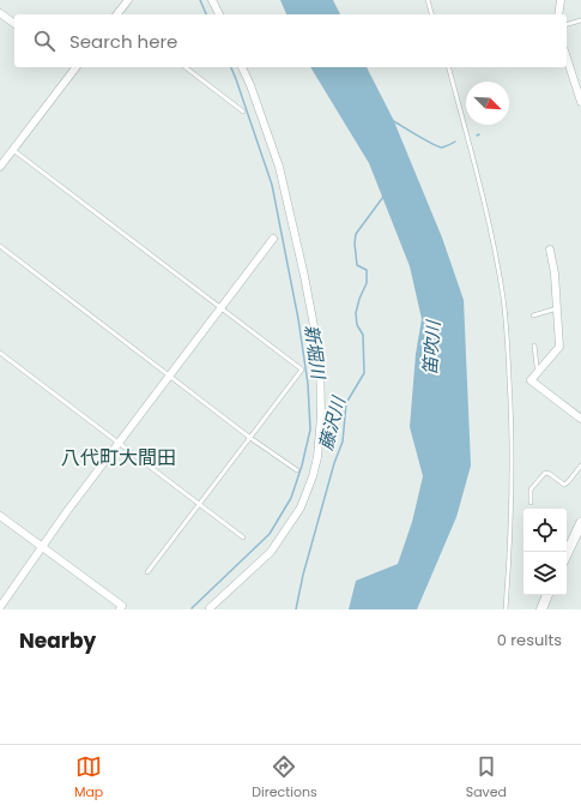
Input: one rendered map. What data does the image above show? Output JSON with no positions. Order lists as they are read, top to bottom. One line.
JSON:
{"districts":["八代町大間田"],"water":["笛吹川","新堀川","藤沢川"],"north":"bottom right","page":{"search":"Search here","heading":["Nearby","0 results"],"nav":["Map","Directions","Saved"]}}
